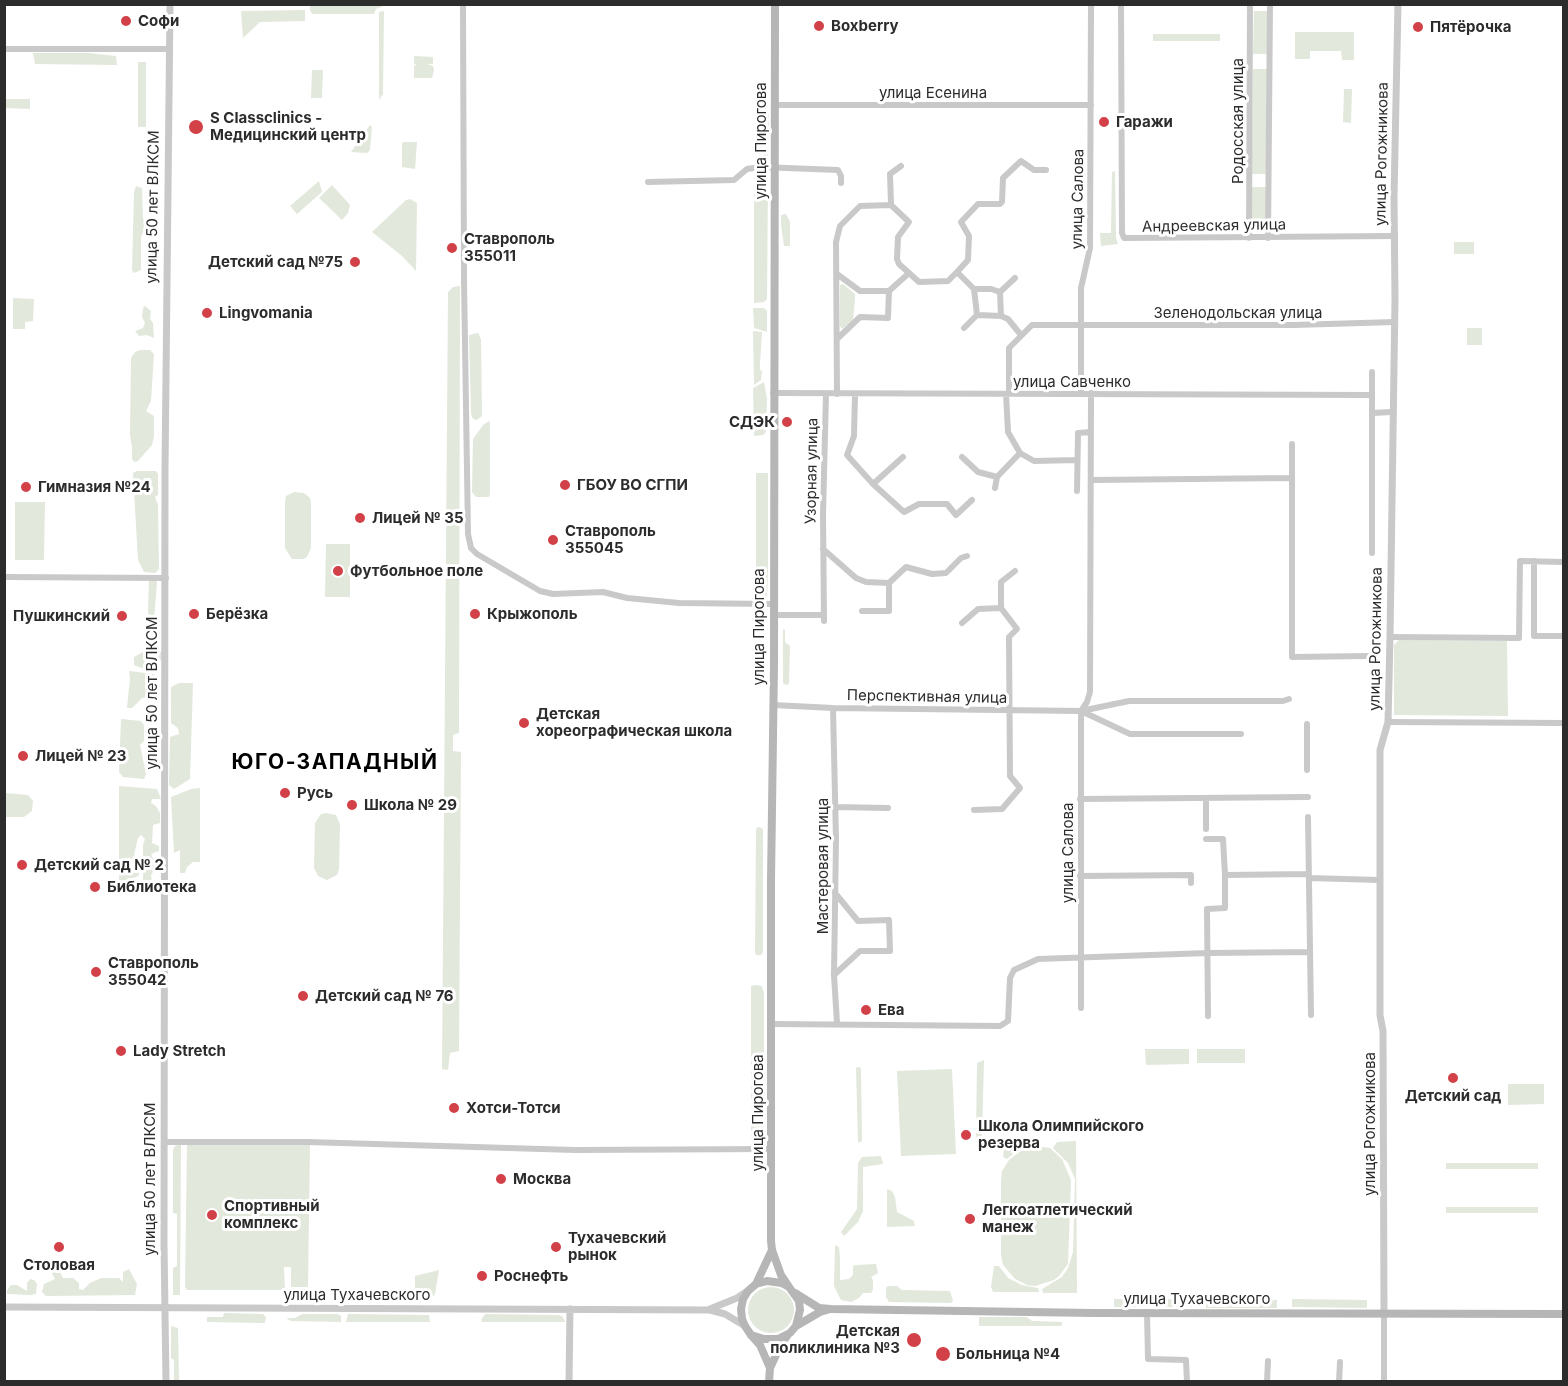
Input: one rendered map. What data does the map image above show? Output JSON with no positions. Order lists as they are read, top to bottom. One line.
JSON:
{"streets":{"main road":["улица Пирогова","улица Тухачевского"],"street":["улица Есенина","Родосская улица","улица Рогожникова","улица Салова","улица 50 лет ВЛКСМ","Андреевская улица","Зеленодольская улица","улица Савченко","Узорная улица","Перспективная улица","Мастеровая улица"]},"crossings":[["улица Есенина","улица Пирогова"],["улица Есенина","улица Салова"],["Родосская улица","Андреевская улица"],["улица Пирогова","улица Савченко"],["улица Пирогова","Узорная улица"],["улица Пирогова","Перспективная улица"],["улица Пирогова","улица Тухачевского"],["улица Рогожникова","Андреевская улица"],["улица Рогожникова","Зеленодольская улица"],["улица Рогожникова","улица Тухачевского"],["улица Салова","Зеленодольская улица"],["улица Салова","улица Савченко"],["улица Салова","Перспективная улица"],["улица 50 лет ВЛКСМ","улица Тухачевского"],["улица Савченко","Узорная улица"],["Перспективная улица","Мастеровая улица"]],"districts":["ЮГО-ЗАПАДНЫЙ"],"places":["Софи","Boxberry","Пятёрочка","Гаражи","S Classclinics - Медицинский центр","Ставрополь 355011","Детский сад №75","Lingvomania","СДЭК","ГБОУ ВО СГПИ","Гимназия №24","Лицей № 35","Ставрополь 355045","Футбольное поле","Берёзка","Крыжополь","Пушкинский","Детская хореографическая школа","Лицей № 23","Русь","Школа № 29","Детский сад № 2","Библиотека","Ставрополь 355042","Детский сад № 76","Ева","Lady Stretch","Детский сад","Хотси-Тотси","Школа Олимпийского резерва","Москва","Спортивный комплекс","Легкоатлетический манеж","Столовая","Тухачевский рынок","Роснефть","Детская поликлиника №3","Больница №4"]}
